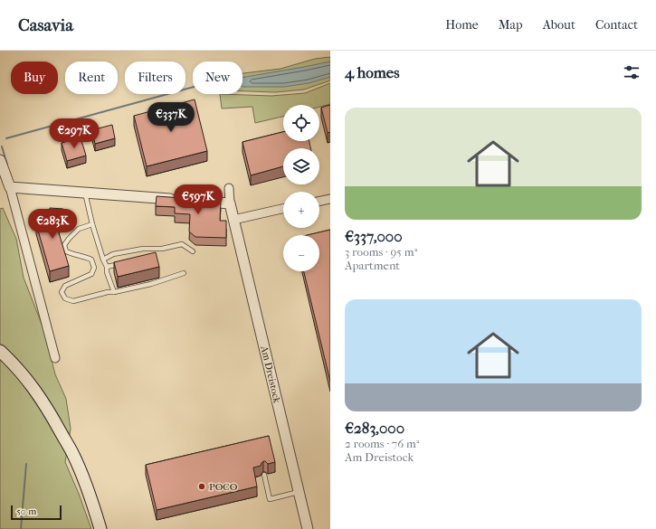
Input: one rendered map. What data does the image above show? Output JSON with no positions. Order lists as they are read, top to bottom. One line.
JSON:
{"streets":{"street":["Am Dreistock"]},"places":["POCO"],"scale_bar":"50 m","page":{"header":"Casavia","nav":["Home","Map","About","Contact"],"heading":"4 homes","chip":["Buy","Rent","Filters","New"],"list":[{"name":"€337,000","note":"3 rooms · 95 m² · Apartment"},{"name":"€283,000","note":"2 rooms · 76 m² · Am Dreistock"}],"price":["€337K","€297K","€597K","€283K"],"map_buttons":["+","−"],"scale":"50 m"}}
